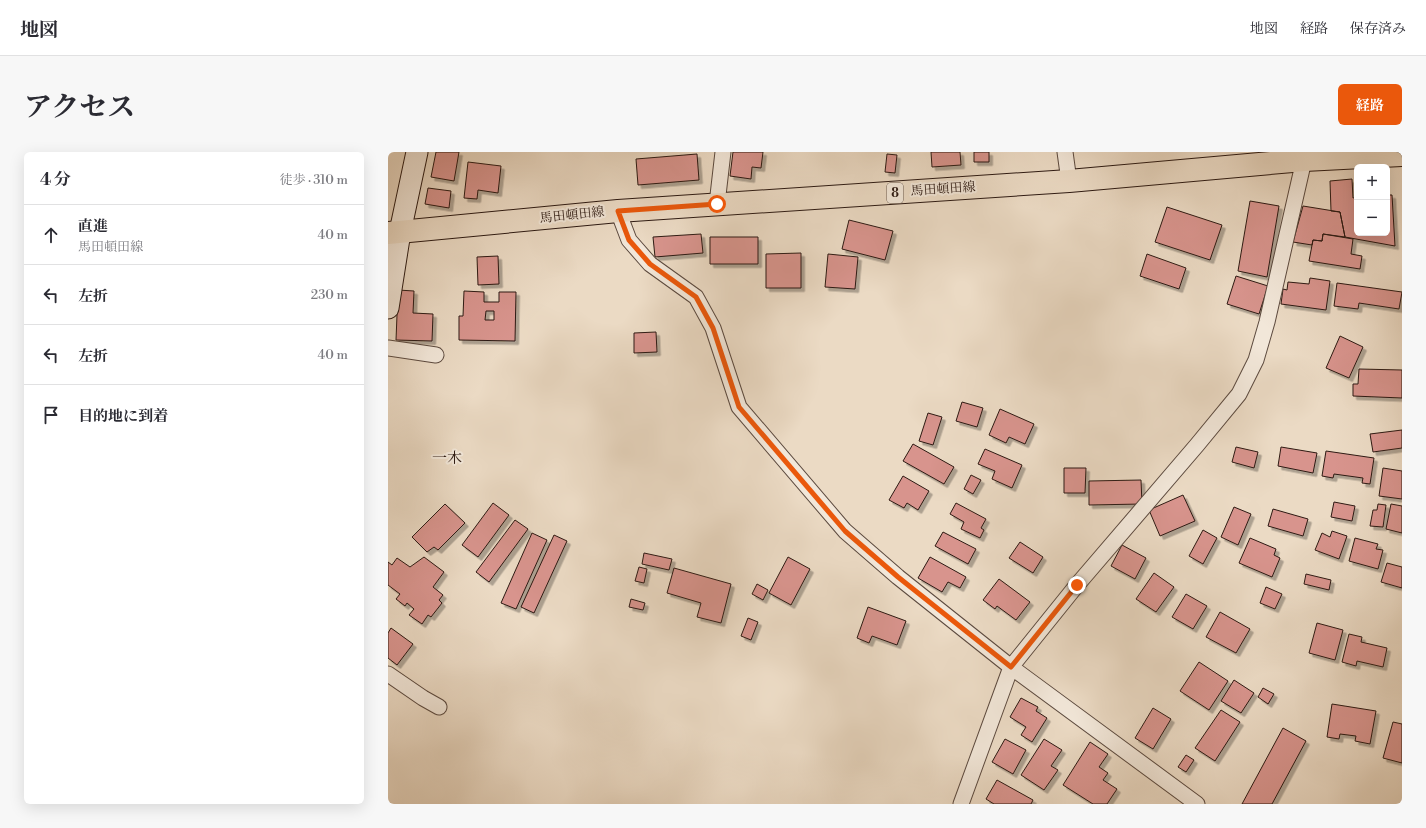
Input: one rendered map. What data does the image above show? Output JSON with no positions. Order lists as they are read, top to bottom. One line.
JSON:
{"streets":{"main road":["馬田頓田線","8"]},"districts":["一木"],"page":{"header":"地図","nav":["地図","経路","保存済み"],"title":"アクセス","buttons":"経路","heading":["4 分","徒歩 · 310 m"],"map_buttons":["+","−"],"list":[["直進","馬田頓田線","40 m"],["左折","230 m"],["左折","40 m"],"目的地に到着"]}}
